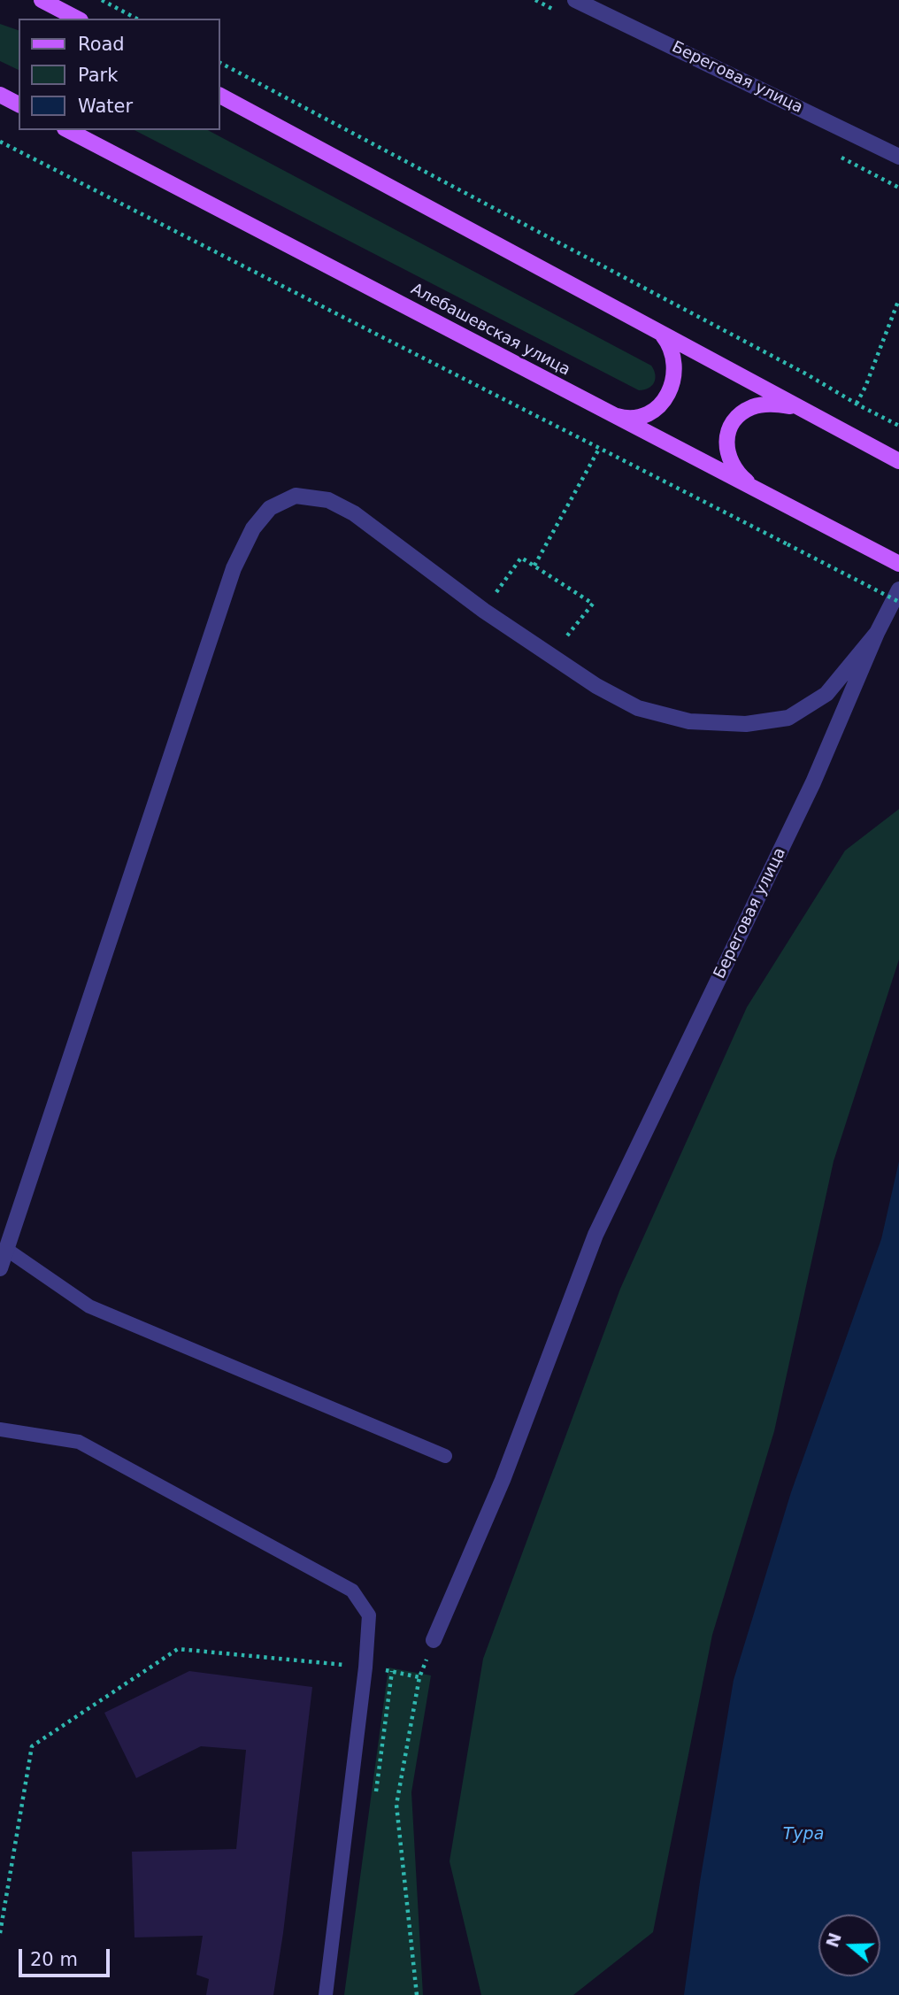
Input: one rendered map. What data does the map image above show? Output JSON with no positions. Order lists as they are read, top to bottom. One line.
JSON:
{"streets":{"main road":["Алебашевская улица"],"street":["Береговая улица"]},"water":["Тура"],"legend":["Road","Park","Water"],"scale_bar":"20 m","north":"left"}
